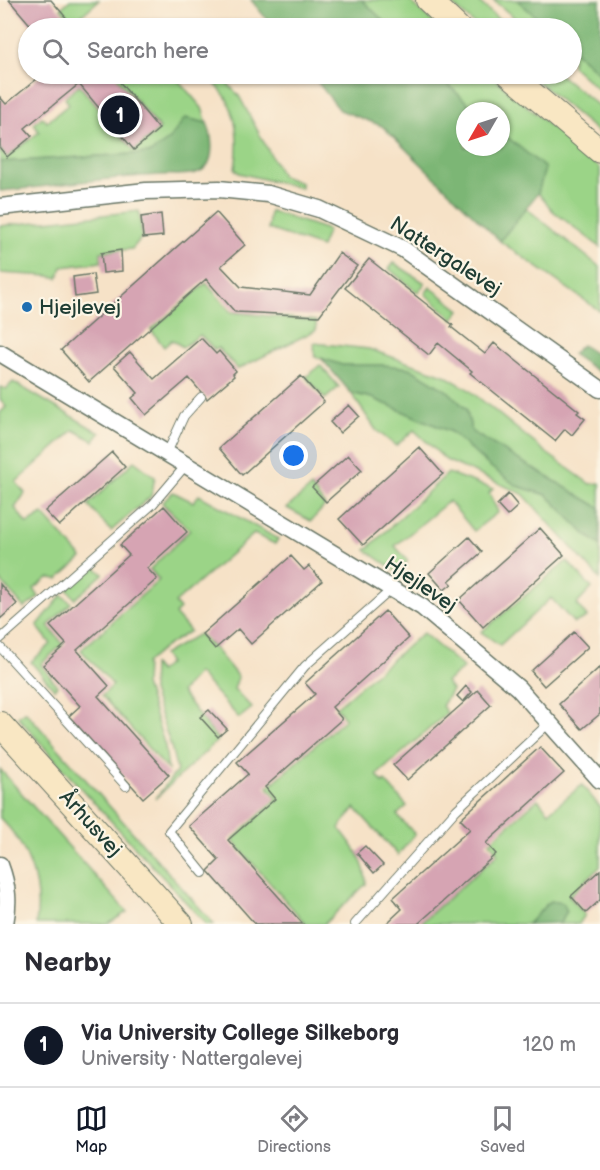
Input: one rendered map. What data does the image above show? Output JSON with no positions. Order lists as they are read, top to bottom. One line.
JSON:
{"streets":{"street":["Nattergalevej","Hjejlevej","Århusvej"]},"places":["Hjejlevej"],"north":"bottom left","page":{"search":"Search here","pins":"1","heading":"Nearby","list":[{"mark":"1","name":"Via University College Silkeborg","note":"University · Nattergalevej","value":"120 m"}],"nav":["Map","Directions","Saved"]}}
